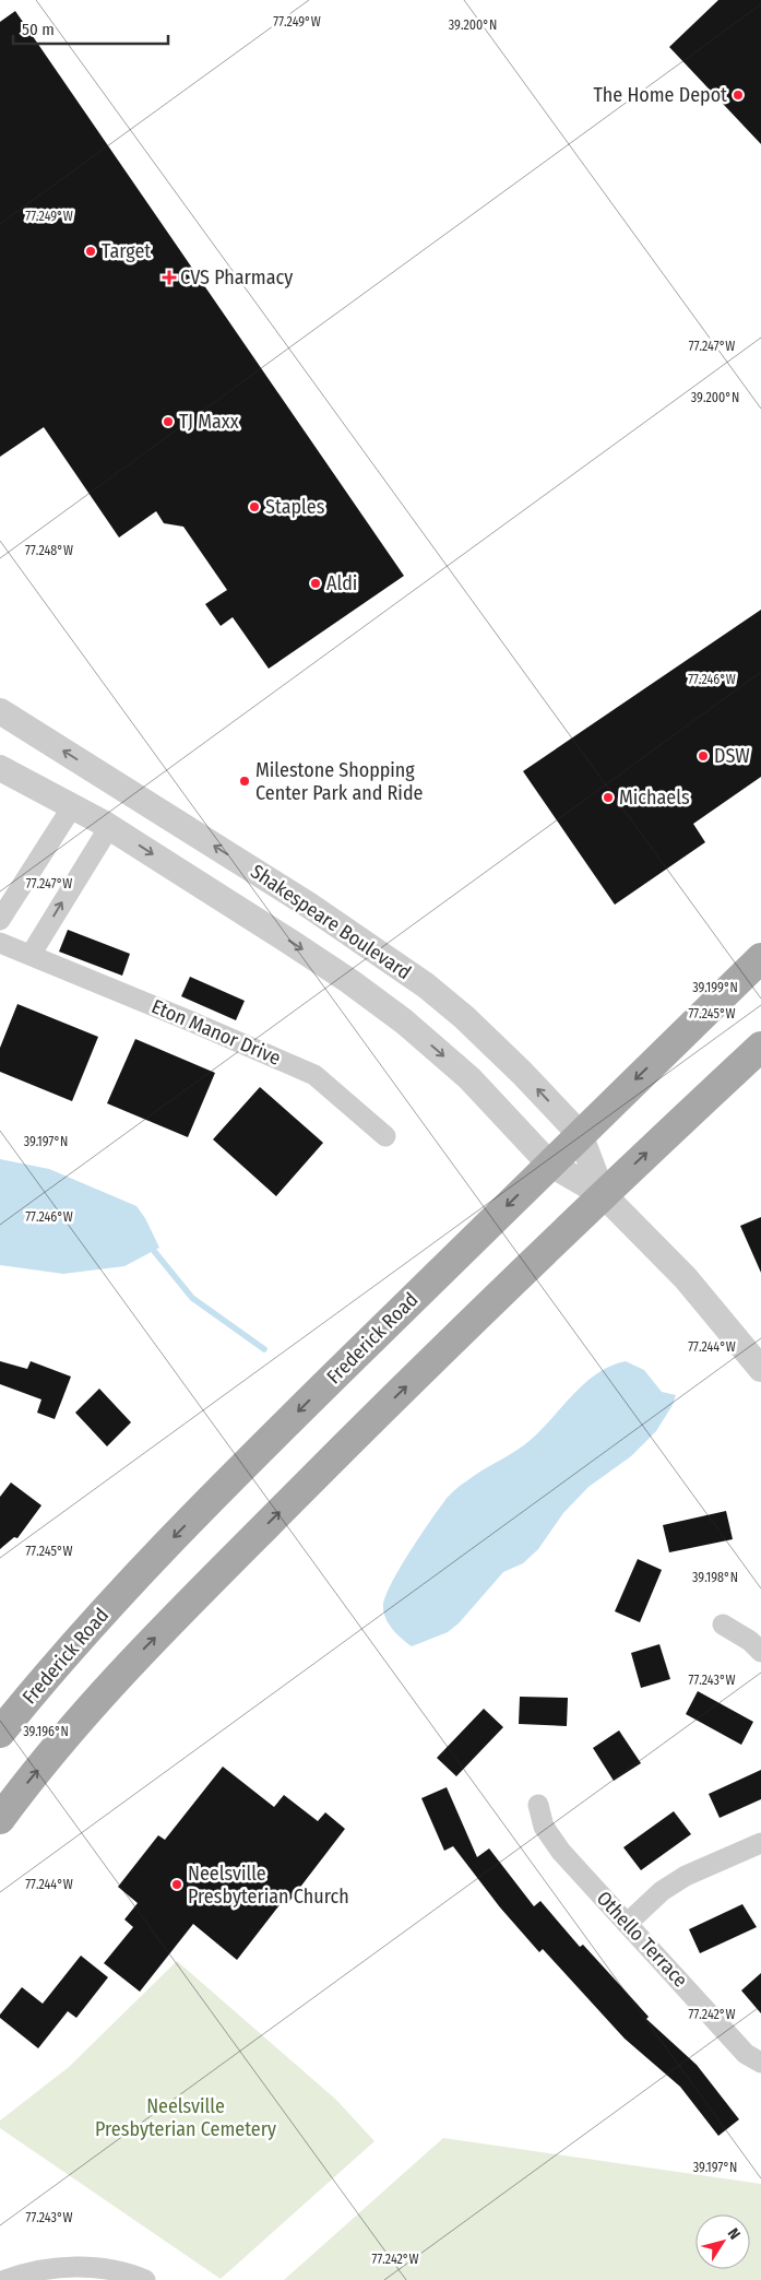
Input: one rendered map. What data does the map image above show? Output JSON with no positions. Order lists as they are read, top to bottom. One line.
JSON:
{"streets":{"main road":["Frederick Road"],"street":["Shakespeare Boulevard","Eton Manor Drive","Othello Terrace"]},"crossings":[["Shakespeare Boulevard","Frederick Road"]],"parks":["Neelsville Presbyterian Cemetery"],"places":{"other":["The Home Depot","Target","TJ Maxx","Staples","Aldi","DSW","Milestone Shopping Center Park and Ride","Michaels","Neelsville Presbyterian Church"],"health":["CVS Pharmacy"]},"scale_bar":"50 m","north":"top right","coordinates":["77.249°W","39.200°N","77.247°W","77.248°W","77.246°W","39.199°N","77.245°W","39.197°N","77.244°W","39.198°N","77.243°W","39.196°N","77.242°W"]}
